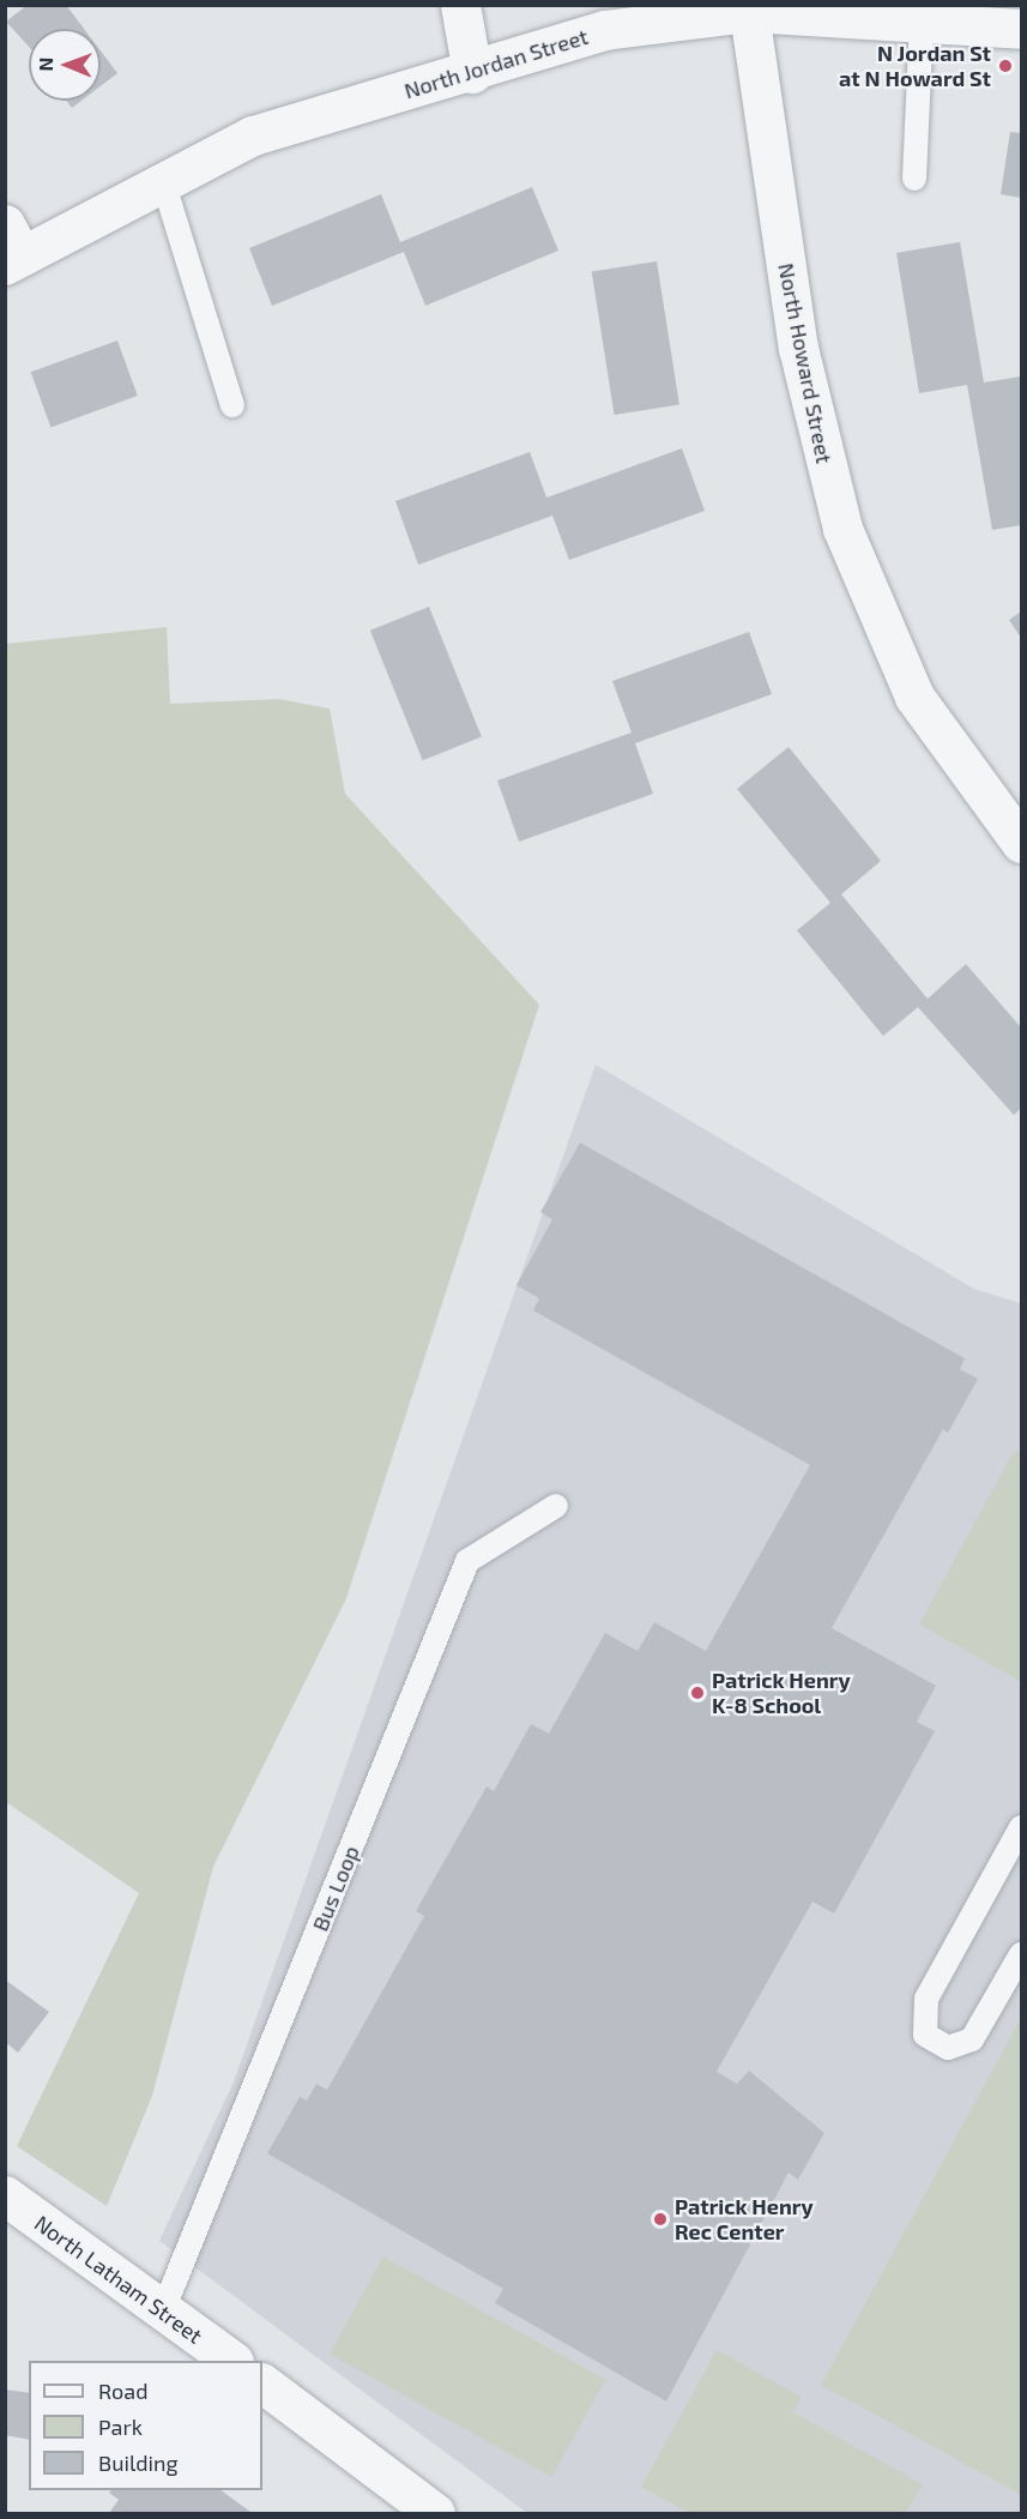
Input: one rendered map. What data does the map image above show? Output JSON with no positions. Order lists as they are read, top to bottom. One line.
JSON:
{"streets":{"street":["North Jordan Street","North Howard Street","North Latham Street"],"lane":["Bus Loop"]},"crossings":[["North Jordan Street","North Howard Street"],["Bus Loop","North Latham Street"]],"places":["N Jordan St at N Howard St","Patrick Henry K-8 School","Patrick Henry Rec Center"],"legend":["Road","Park","Building"],"north":"left"}
